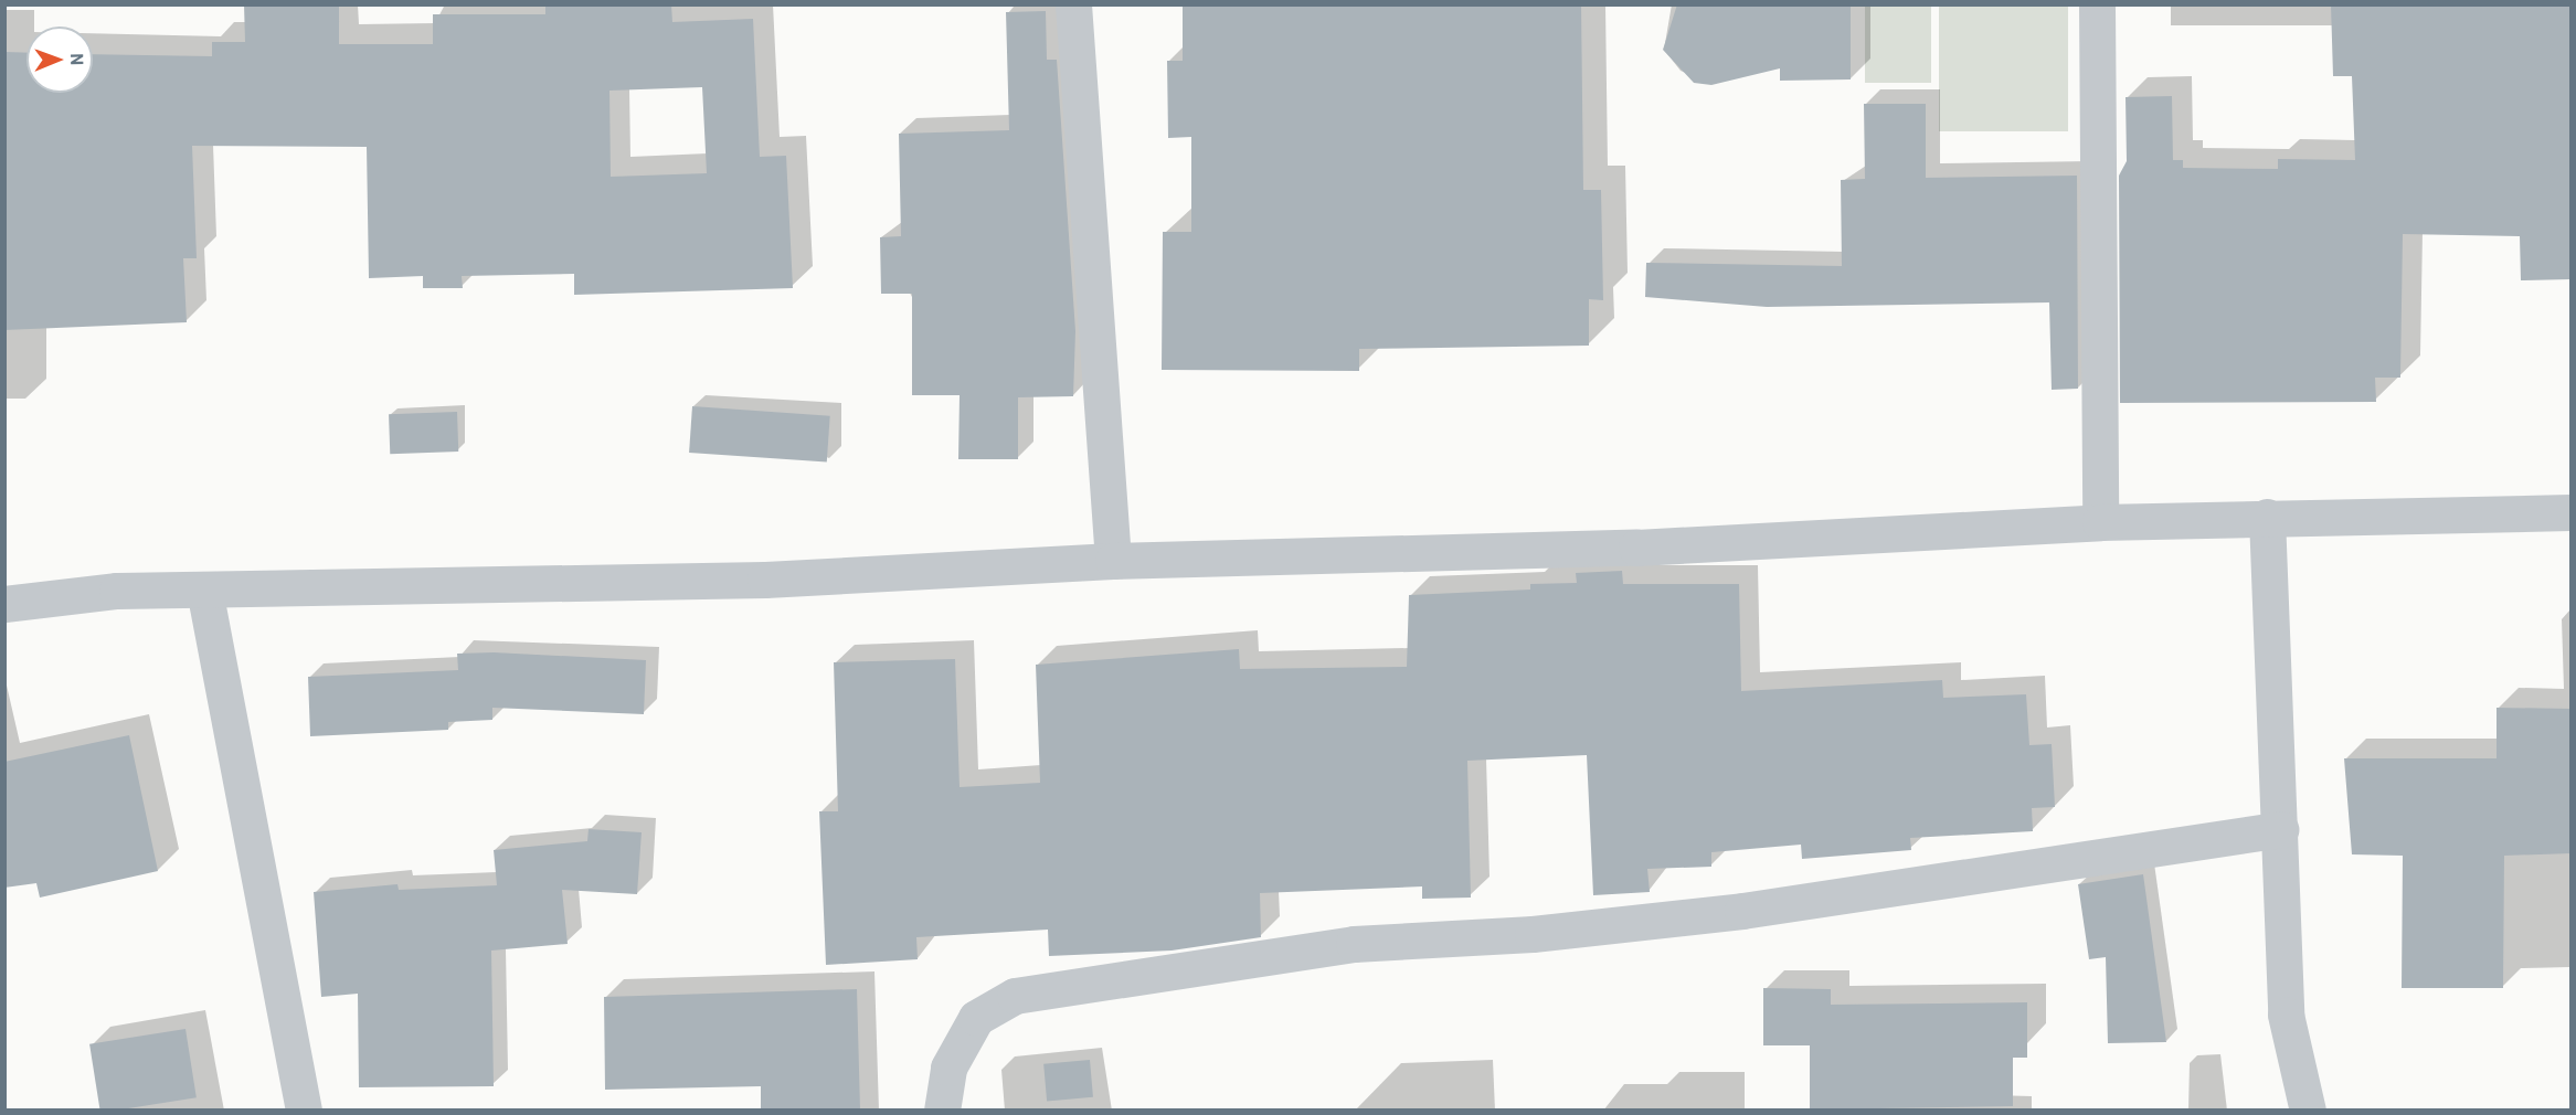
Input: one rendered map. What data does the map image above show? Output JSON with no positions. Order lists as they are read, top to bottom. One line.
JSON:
{"north":"right"}
